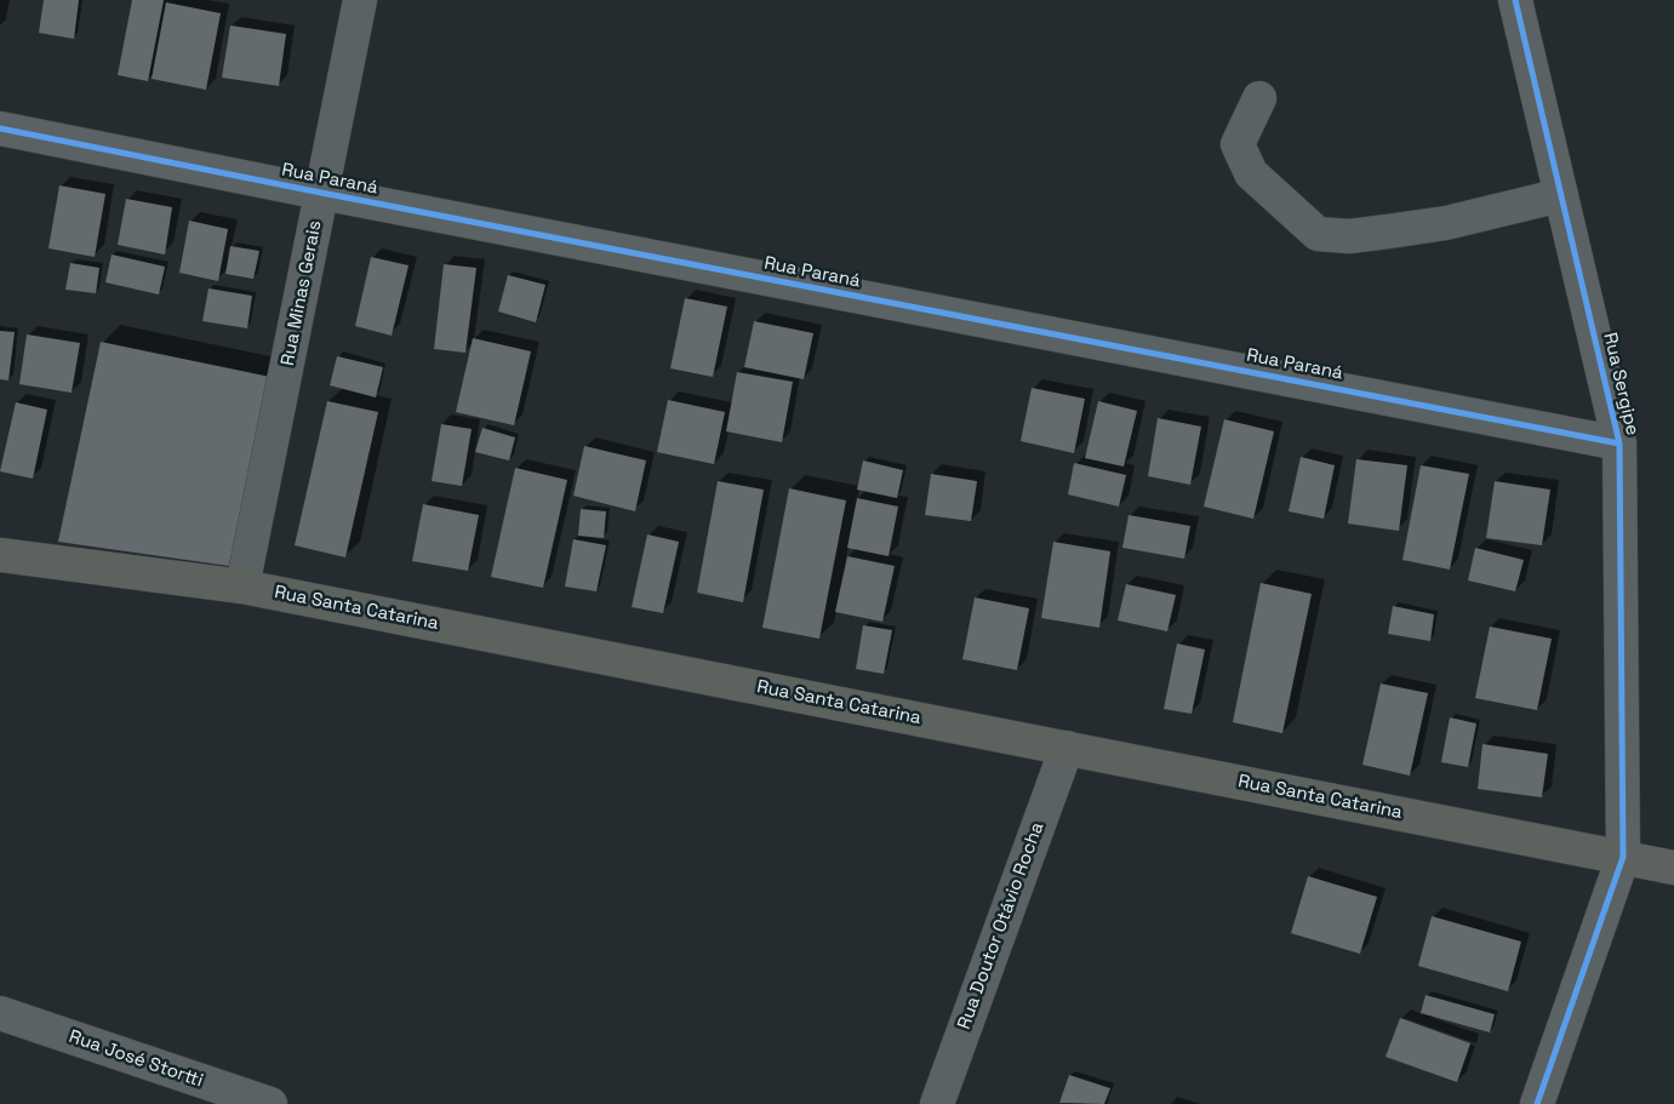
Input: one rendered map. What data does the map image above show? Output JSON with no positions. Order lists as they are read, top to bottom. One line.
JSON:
{"streets":{"main road":["Rua Santa Catarina"],"street":["Rua Paraná","Rua Minas Gerais","Rua Sergipe","Rua Doutor Otávio Rocha","Rua José Stortti"]},"crossings":[["Rua Paraná","Rua Minas Gerais"],["Rua Paraná","Rua Sergipe"],["Rua Minas Gerais","Rua Santa Catarina"],["Rua Sergipe","Rua Santa Catarina"],["Rua Santa Catarina","Rua Doutor Otávio Rocha"]]}
